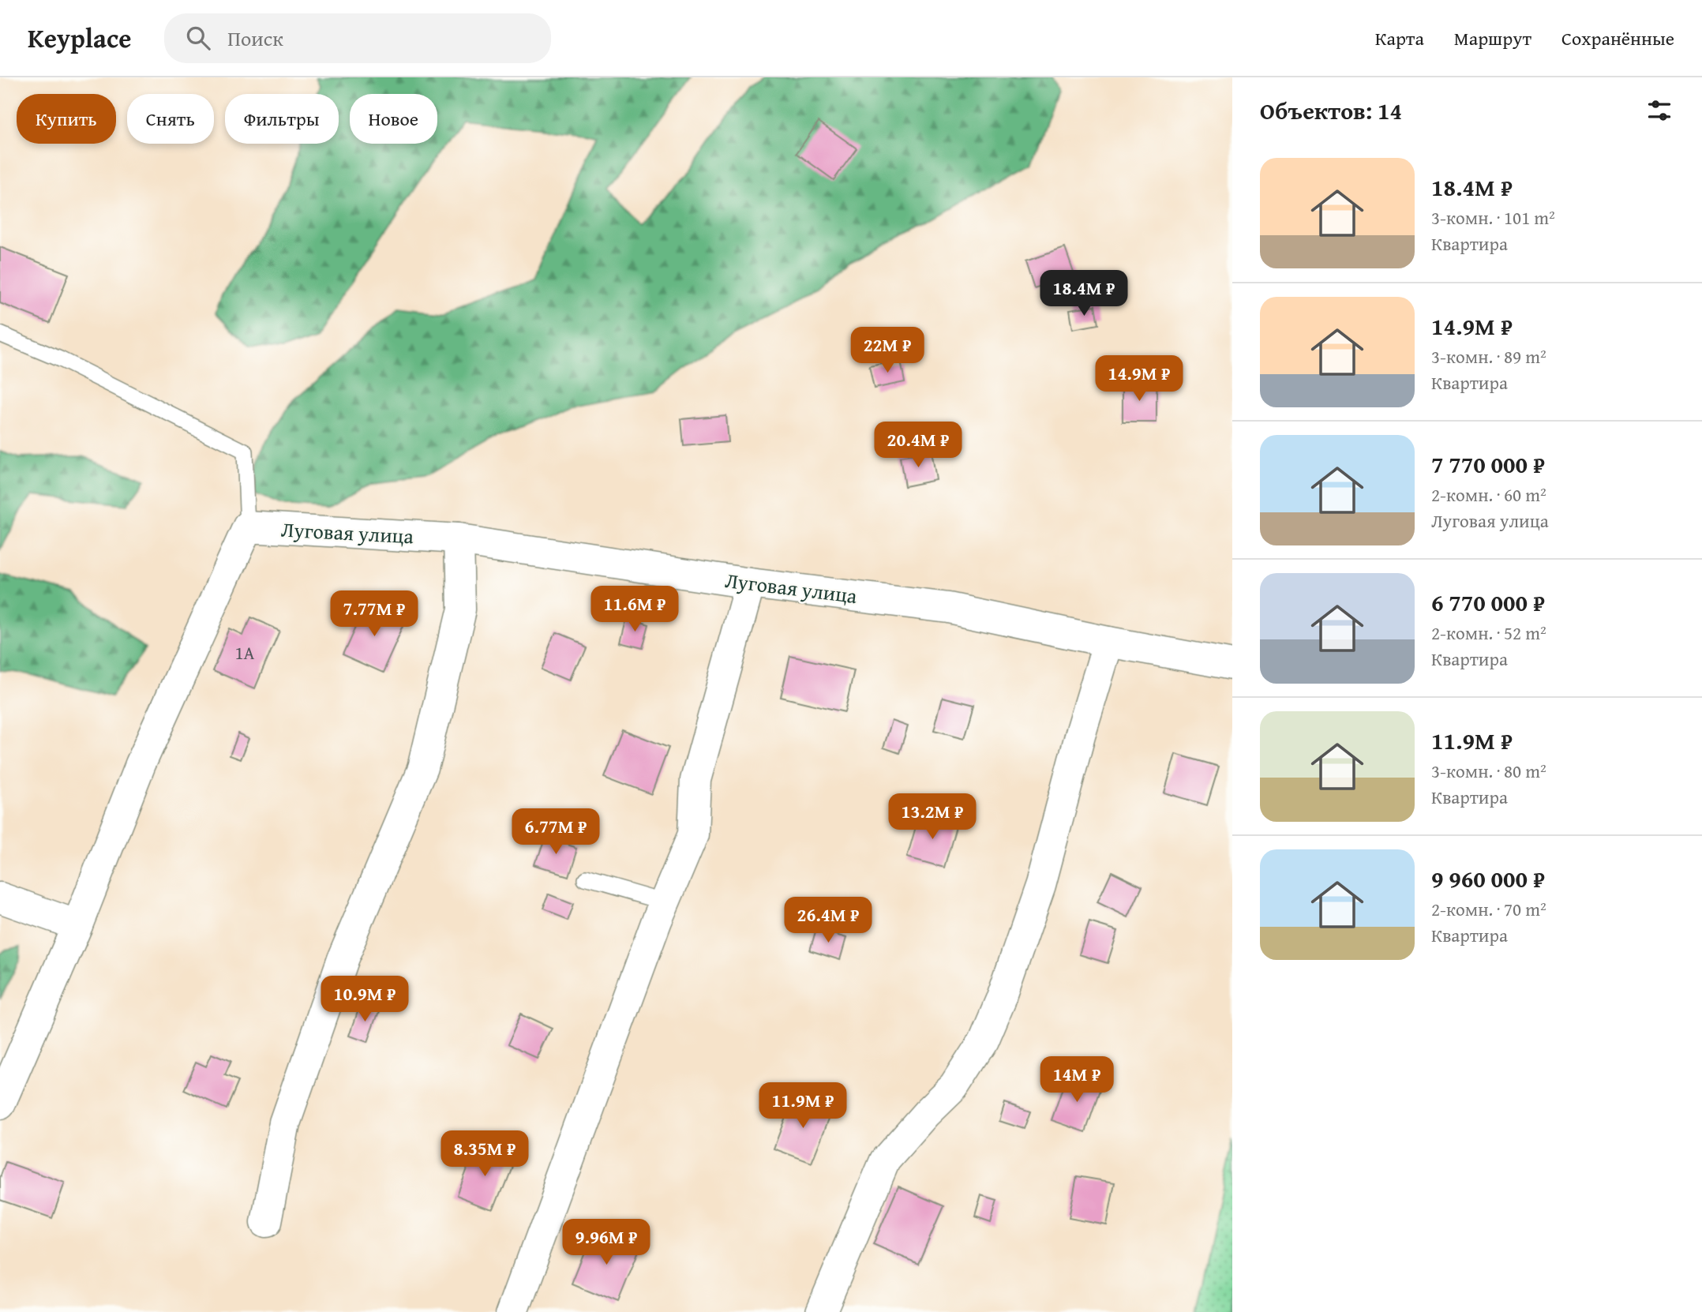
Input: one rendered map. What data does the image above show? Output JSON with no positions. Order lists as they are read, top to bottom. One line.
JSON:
{"streets":{"street":["Луговая улица"]},"house_numbers":["1А"],"page":{"header":"Keyplace","search":"Поиск","nav":["Карта","Маршрут","Сохранённые"],"heading":"Объектов: 14","chip":["Купить","Снять","Фильтры","Новое"],"list":[{"name":"18.4M ₽","note":"3-комн. · 101 m² · Квартира"},{"name":"14.9M ₽","note":"3-комн. · 89 m² · Квартира"},{"name":"7 770 000 ₽","note":"2-комн. · 60 m² · Луговая улица"},{"name":"6 770 000 ₽","note":"2-комн. · 52 m² · Квартира"},{"name":"11.9M ₽","note":"3-комн. · 80 m² · Квартира"},{"name":"9 960 000 ₽","note":"2-комн. · 70 m² · Квартира"}],"price":["18.4M ₽","22M ₽","14.9M ₽","20.4M ₽","11.6M ₽","7.77M ₽","13.2M ₽","6.77M ₽","26.4M ₽","10.9M ₽","14M ₽","11.9M ₽","8.35M ₽","9.96M ₽"]}}
